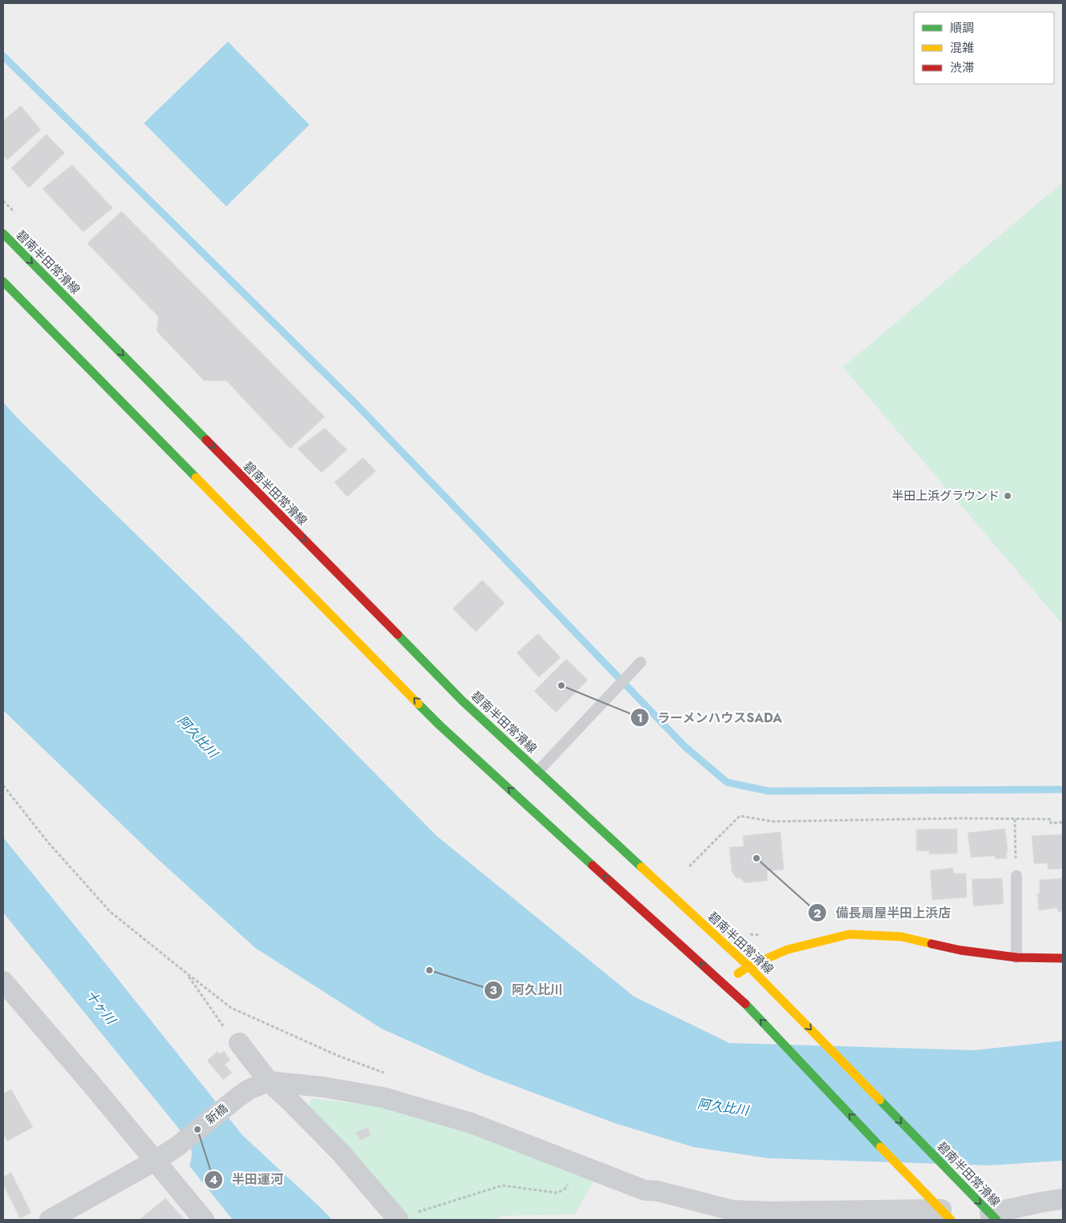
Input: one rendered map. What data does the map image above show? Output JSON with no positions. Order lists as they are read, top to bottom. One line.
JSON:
{"streets":{"main road":["碧南半田常滑線"],"street":["新橋"]},"water":["阿久比川","十ヶ川"],"places":["半田上浜グラウンド","ラーメンハウスSADA","備長扇屋半田上浜店","阿久比川","半田運河"],"legend":["順調","混雑","渋滞"]}
